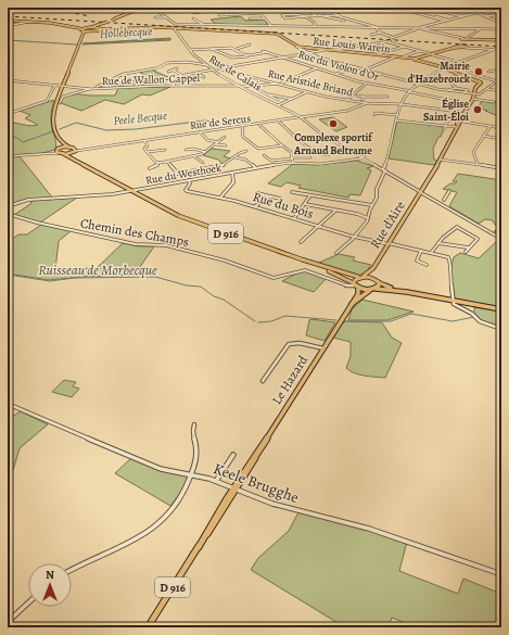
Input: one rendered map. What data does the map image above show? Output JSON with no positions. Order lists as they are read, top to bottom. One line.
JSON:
{"streets":{"main road":["Rue Louis Warein","Rue d'Aire","D 916","Le Hazard"],"street":["Rue du Violon d'Or","Rue de Calais","Rue de Wallon-Cappel","Rue Aristide Briand","Rue de Sercus","Rue du Westhoek","Rue du Bois","Chemin des Champs","Keele Brugghe"]},"crossings":[["Rue du Violon d'Or","Rue d'Aire"],["Rue de Calais","Rue de Wallon-Cappel"],["Rue de Calais","Rue de Sercus"],["Rue de Calais","Rue du Westhoek"],["Rue de Calais","Rue d'Aire"],["Rue de Wallon-Cappel","Rue Aristide Briand"],["Rue Aristide Briand","Rue de Sercus"],["Rue Aristide Briand","Rue d'Aire"],["Rue de Sercus","D 916"],["Rue du Westhoek","Rue du Bois"],["Rue du Westhoek","D 916"],["Rue du Bois","Rue d'Aire"],["Chemin des Champs","D 916"],["D 916","Le Hazard"],["Le Hazard","Keele Brugghe"]],"water":["Hollebecque","Peele Becque","Ruisseau de Morbecque"],"places":["Mairie d'Hazebrouck","Église Saint-Éloi","Complexe sportif Arnaud Beltrame"],"north":"top"}
